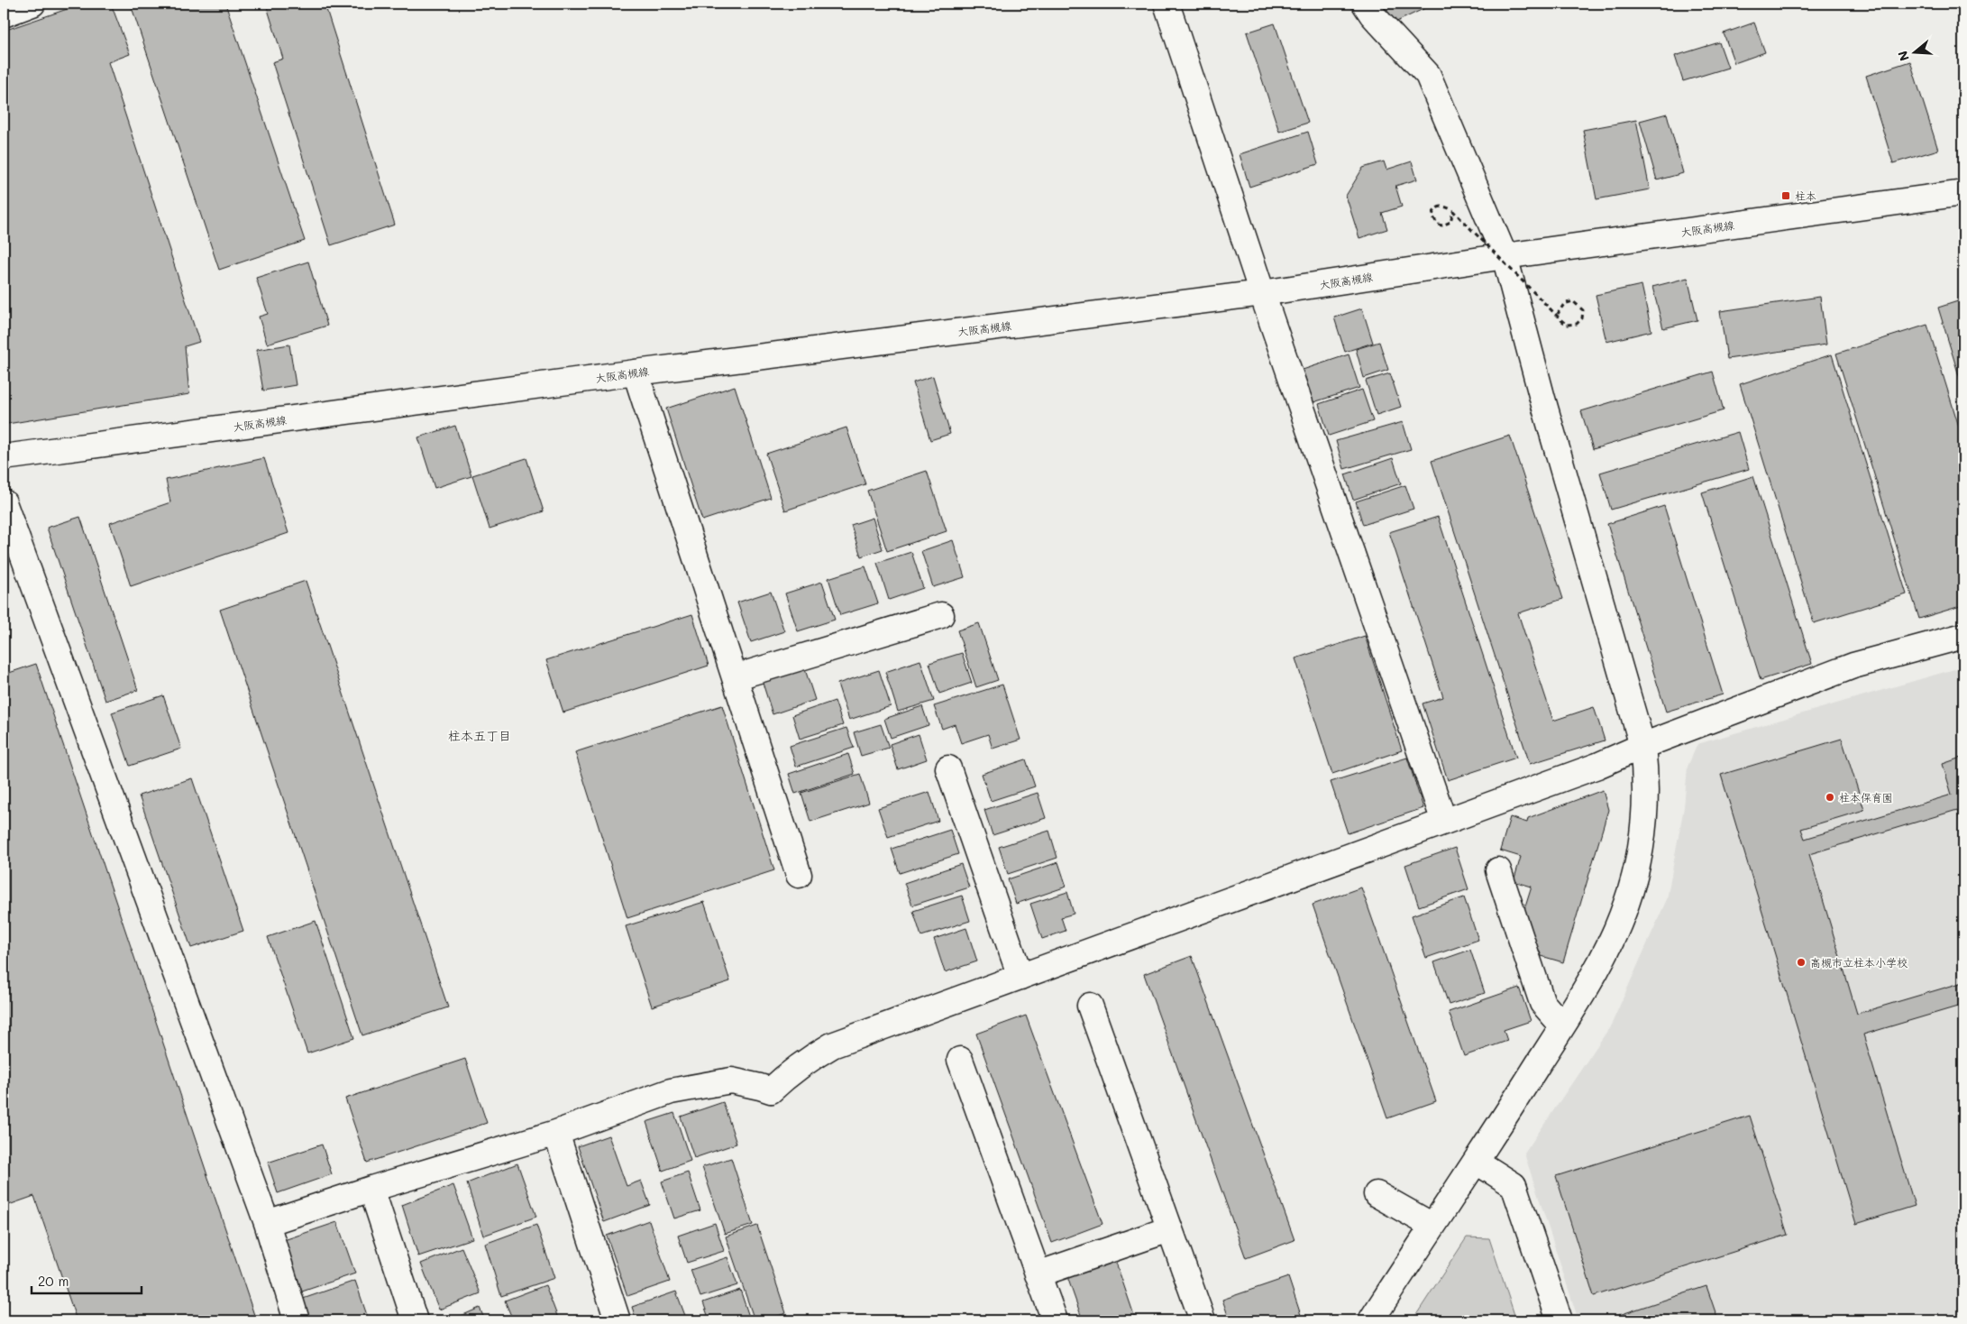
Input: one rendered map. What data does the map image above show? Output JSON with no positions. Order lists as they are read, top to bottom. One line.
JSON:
{"streets":{"street":["大阪高槻線"]},"districts":["柱本五丁目"],"places":{"transit":["柱本"],"other":["柱本保育園","高槻市立柱本小学校"]},"scale_bar":"20 m","north":"left"}
